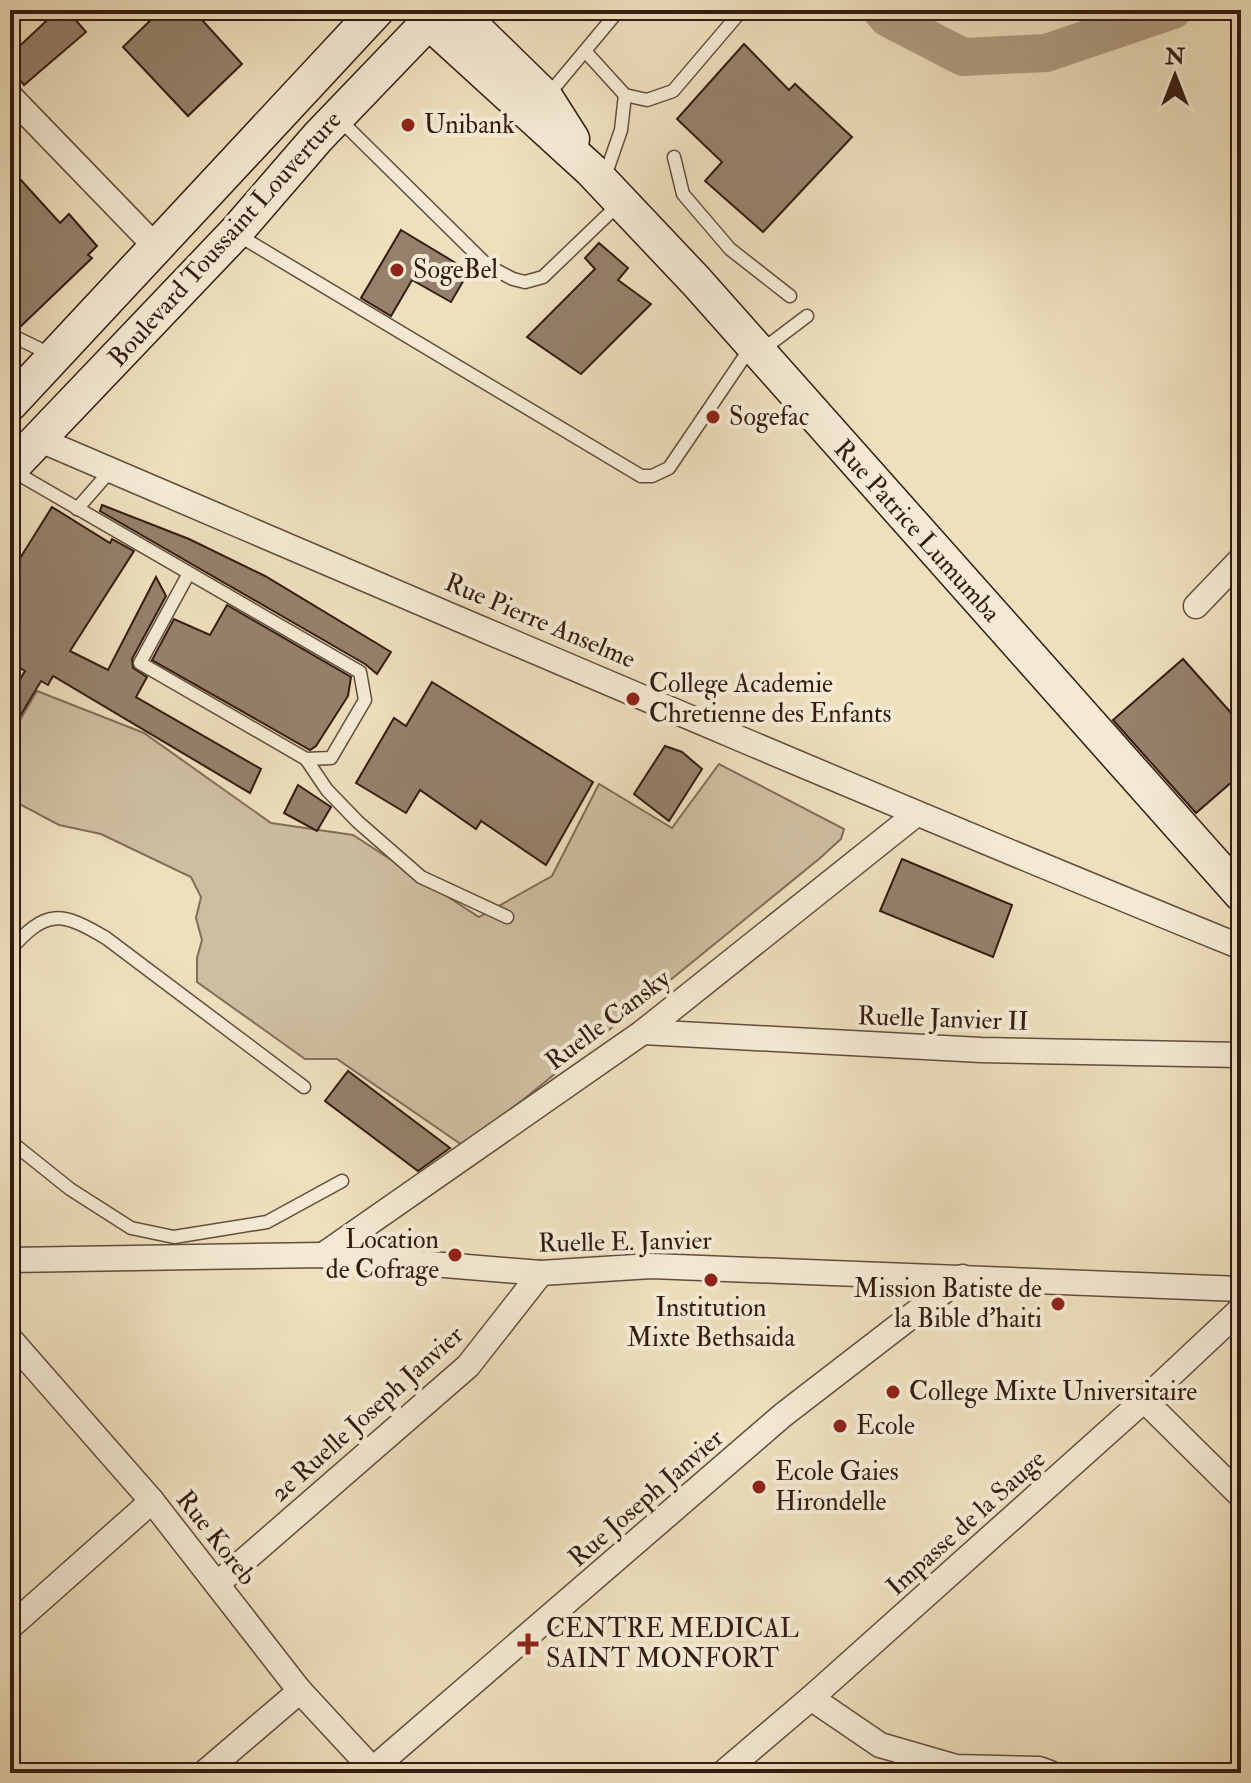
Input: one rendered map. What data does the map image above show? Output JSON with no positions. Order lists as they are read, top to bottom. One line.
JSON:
{"streets":{"street":["Boulevard Toussaint Louverture","Rue Patrice Lumumba","Rue Pierre Anselme","Ruelle Janvier II","Ruelle Cansky","Ruelle E. Janvier","2e Ruelle Joseph Janvier","Rue Joseph Janvier","Impasse de la Sauge","Rue Koreb"]},"crossings":[["Boulevard Toussaint Louverture","Rue Patrice Lumumba"],["Boulevard Toussaint Louverture","Rue Pierre Anselme"],["Rue Pierre Anselme","Ruelle Cansky"],["Ruelle Janvier II","Ruelle Cansky"],["Ruelle Cansky","Ruelle E. Janvier"],["Ruelle E. Janvier","2e Ruelle Joseph Janvier"],["Ruelle E. Janvier","Rue Joseph Janvier"],["2e Ruelle Joseph Janvier","Rue Koreb"],["Rue Joseph Janvier","Rue Koreb"]],"places":{"other":["Unibank","SogeBel","Sogefac","College Academie Chretienne des Enfants","Location de Cofrage","Institution Mixte Bethsaida","Mission Batiste de la Bible d'haiti","College Mixte Universitaire","Ecole","Ecole Gaies Hirondelle"],"health":["CENTRE MEDICAL SAINT MONFORT"]},"north":"top"}
